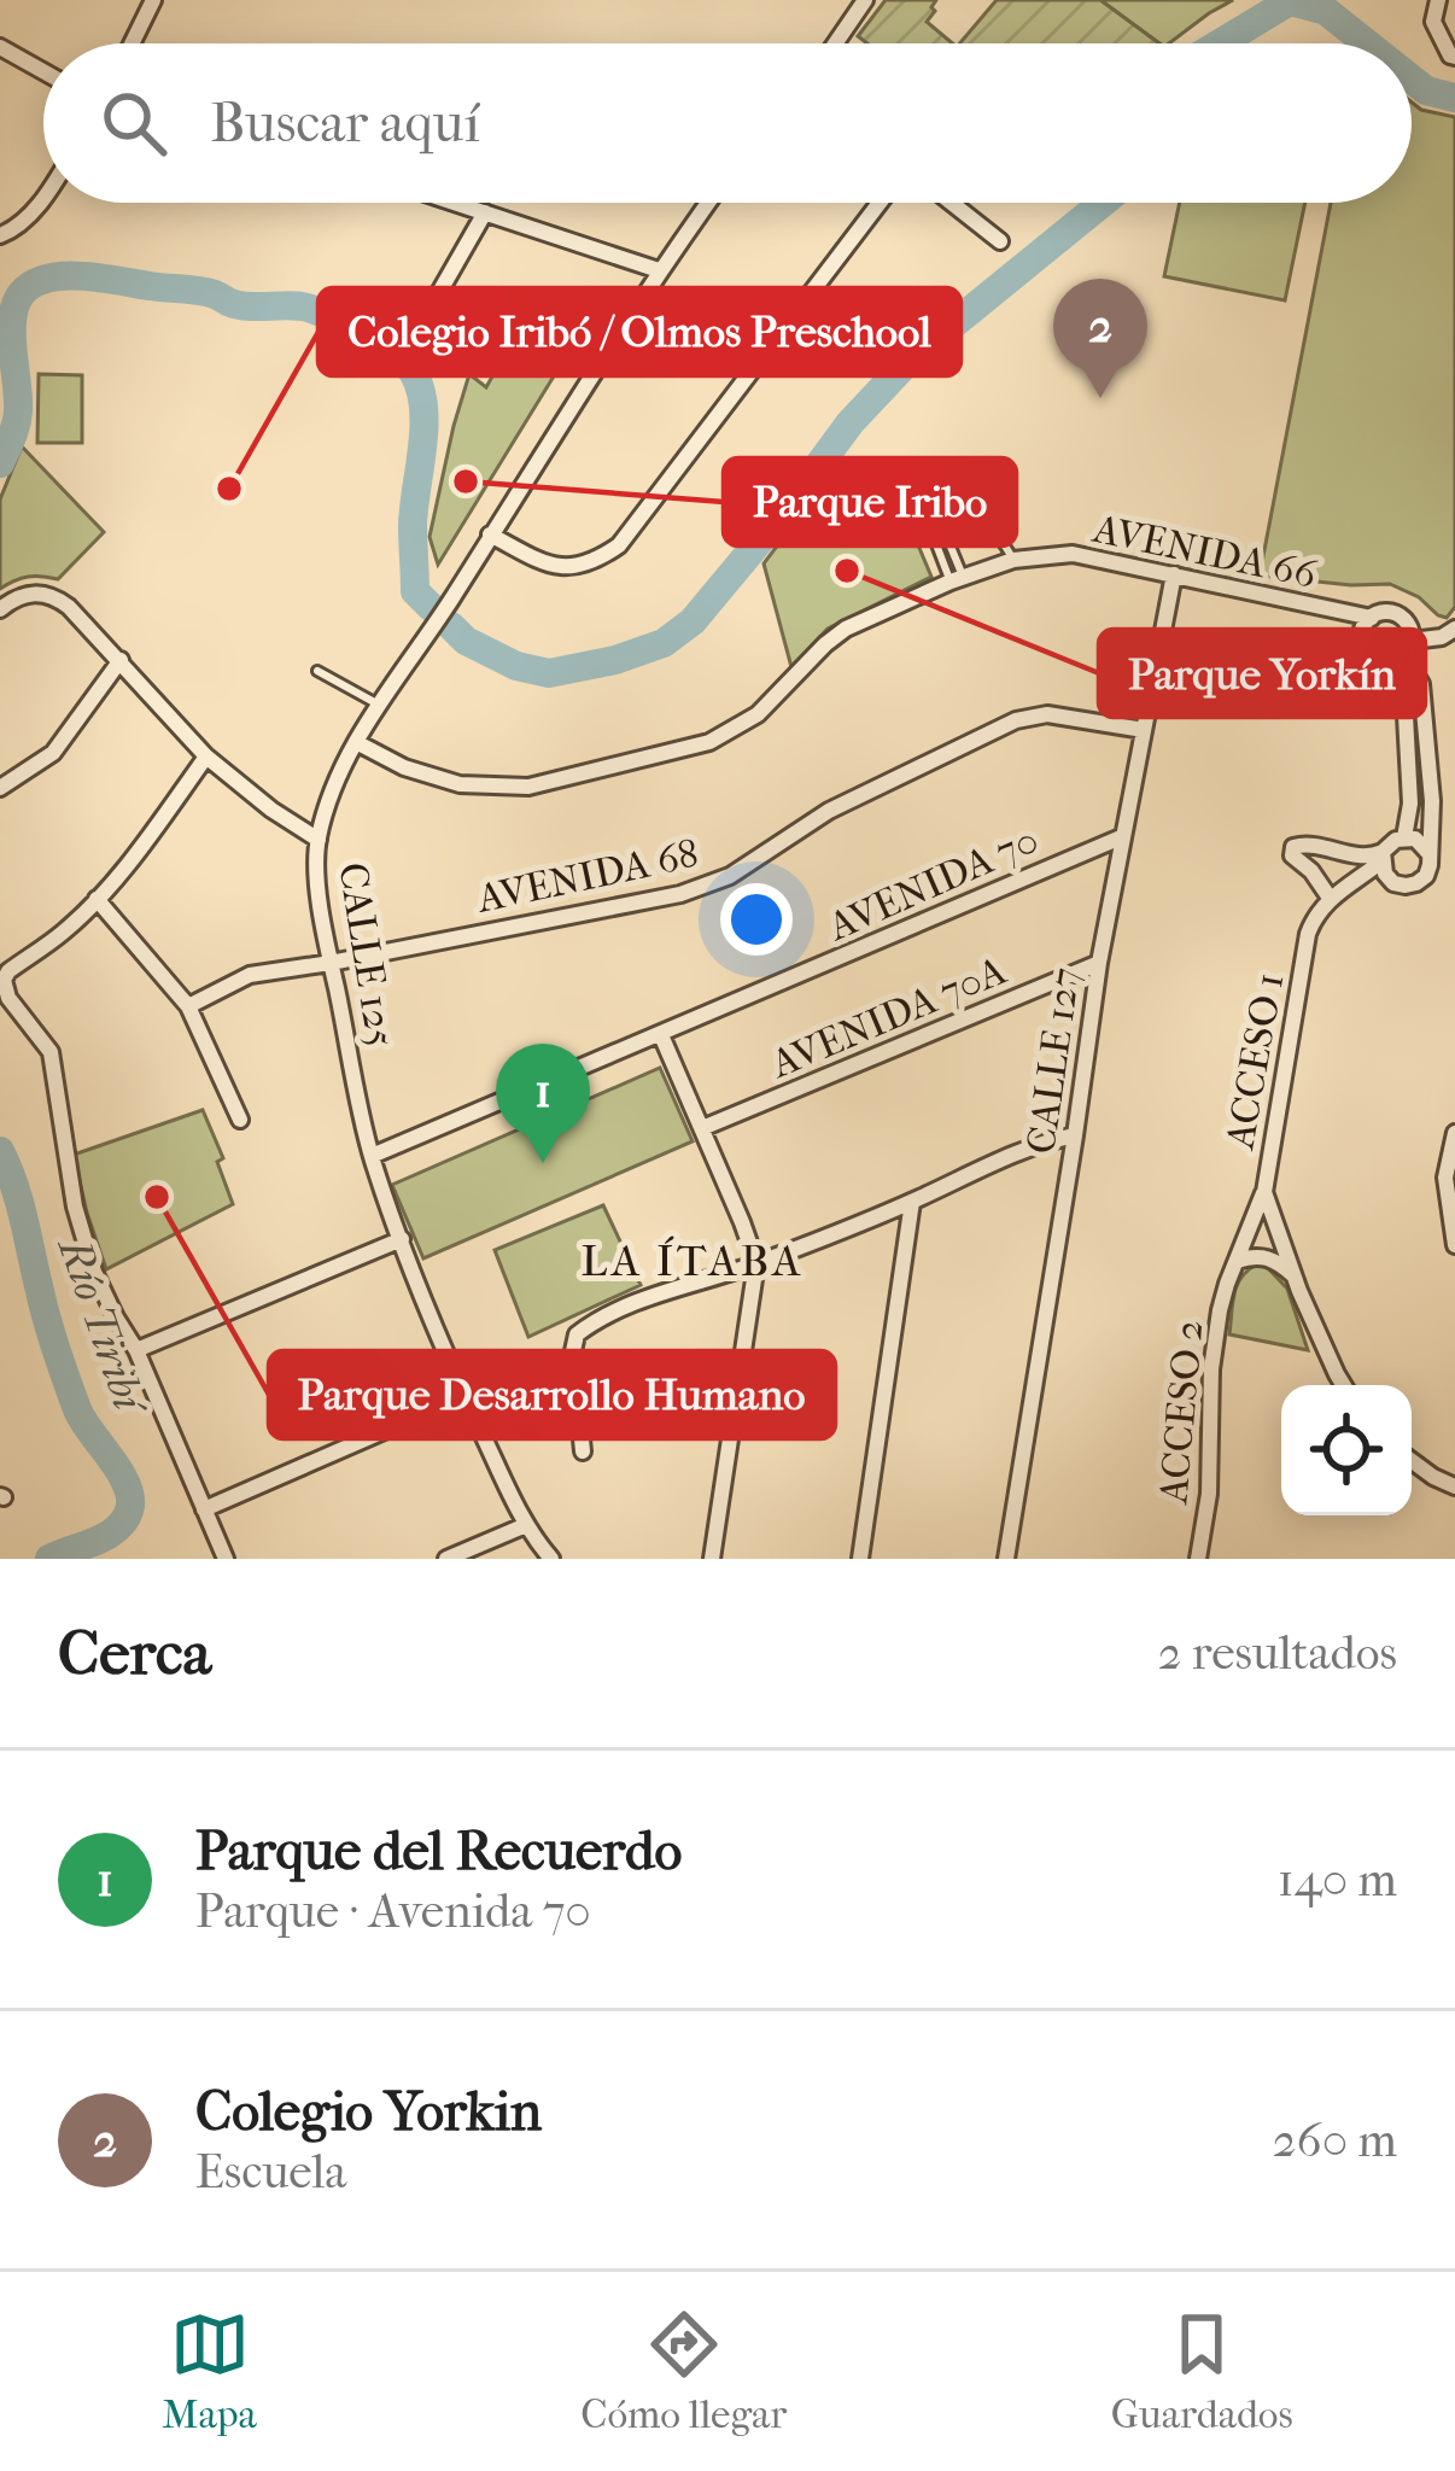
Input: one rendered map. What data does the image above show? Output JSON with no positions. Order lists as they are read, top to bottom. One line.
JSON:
{"streets":{"street":["AVENIDA 66","AVENIDA 68","AVENIDA 70","CALLE 125","AVENIDA 70A","CALLE 127","ACCESO 1","ACCESO 2"]},"crossings":[["AVENIDA 66","CALLE 125"],["AVENIDA 66","CALLE 127"],["AVENIDA 68","CALLE 125"],["AVENIDA 68","CALLE 127"],["AVENIDA 70","CALLE 125"],["AVENIDA 70","CALLE 127"],["AVENIDA 70A","CALLE 127"],["ACCESO 1","ACCESO 2"]],"districts":["LA ÍTABA"],"water":["Río Tiribí"],"places":["Parque Iribo","Colegio Iribó / Olmos Preschool","Parque Yorkín","Parque Desarrollo Humano"],"page":{"search":"Buscar aquí","pins":["2","1"],"heading":["Cerca","2 resultados"],"list":[{"mark":"1","name":"Parque del Recuerdo","note":"Parque · Avenida 70","value":"140 m"},{"mark":"2","name":"Colegio Yorkin","note":"Escuela","value":"260 m"}],"nav":["Mapa","Cómo llegar","Guardados"]}}
